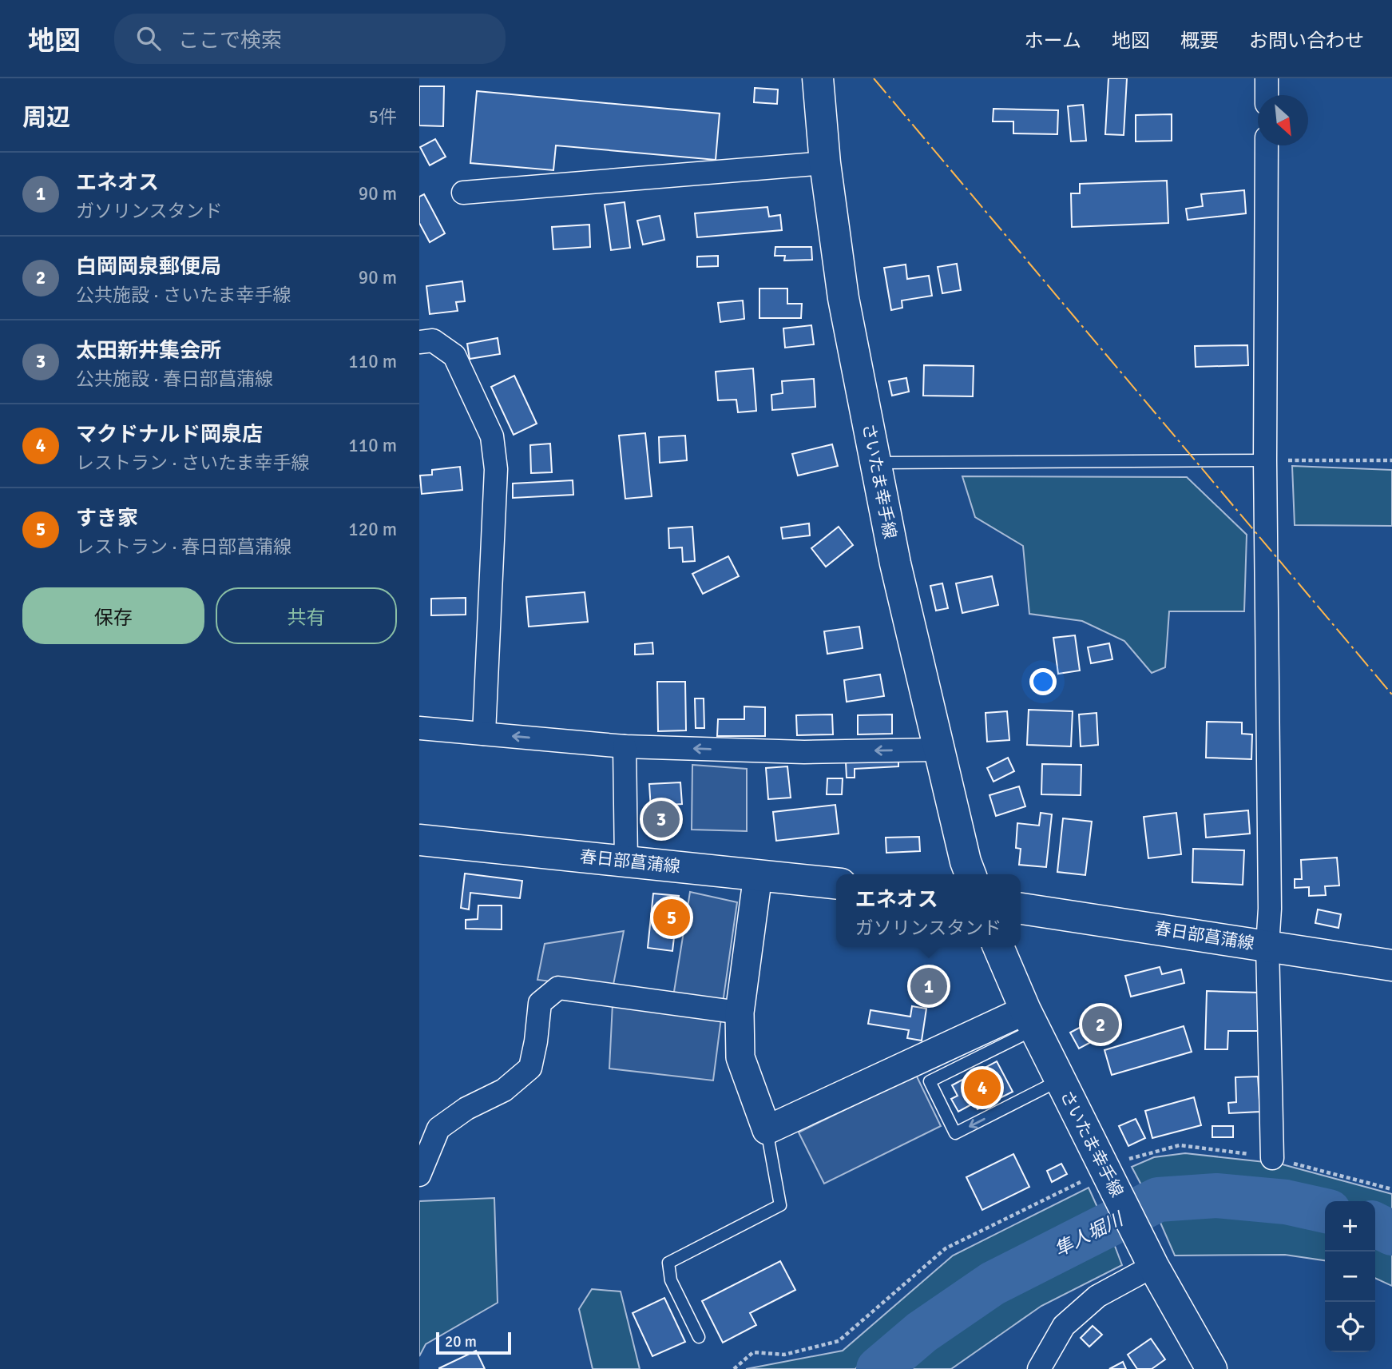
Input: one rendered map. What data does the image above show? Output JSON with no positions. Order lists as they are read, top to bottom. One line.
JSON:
{"streets":{"main road":["さいたま幸手線","春日部菖蒲線"]},"water":["隼人堀川"],"scale_bar":"20 m","north":"bottom right","page":{"header":"地図","search":"ここで検索","nav":["ホーム","地図","概要","お問い合わせ"],"heading":["周辺","5件"],"list":[{"mark":"1","name":"エネオス","note":"ガソリンスタンド","value":"90 m"},{"mark":"2","name":"白岡岡泉郵便局","note":"公共施設 · さいたま幸手線","value":"90 m"},{"mark":"3","name":"太田新井集会所","note":"公共施設 · 春日部菖蒲線","value":"110 m"},{"mark":"4","name":"マクドナルド岡泉店","note":"レストラン · さいたま幸手線","value":"110 m"},{"mark":"5","name":"すき家","note":"レストラン · 春日部菖蒲線","value":"120 m"}],"buttons":["保存","共有"],"pins":["3","5","1","2","4"],"popup":["エネオス","ガソリンスタンド"],"map_buttons":["+","−"],"scale":"20 m"}}
